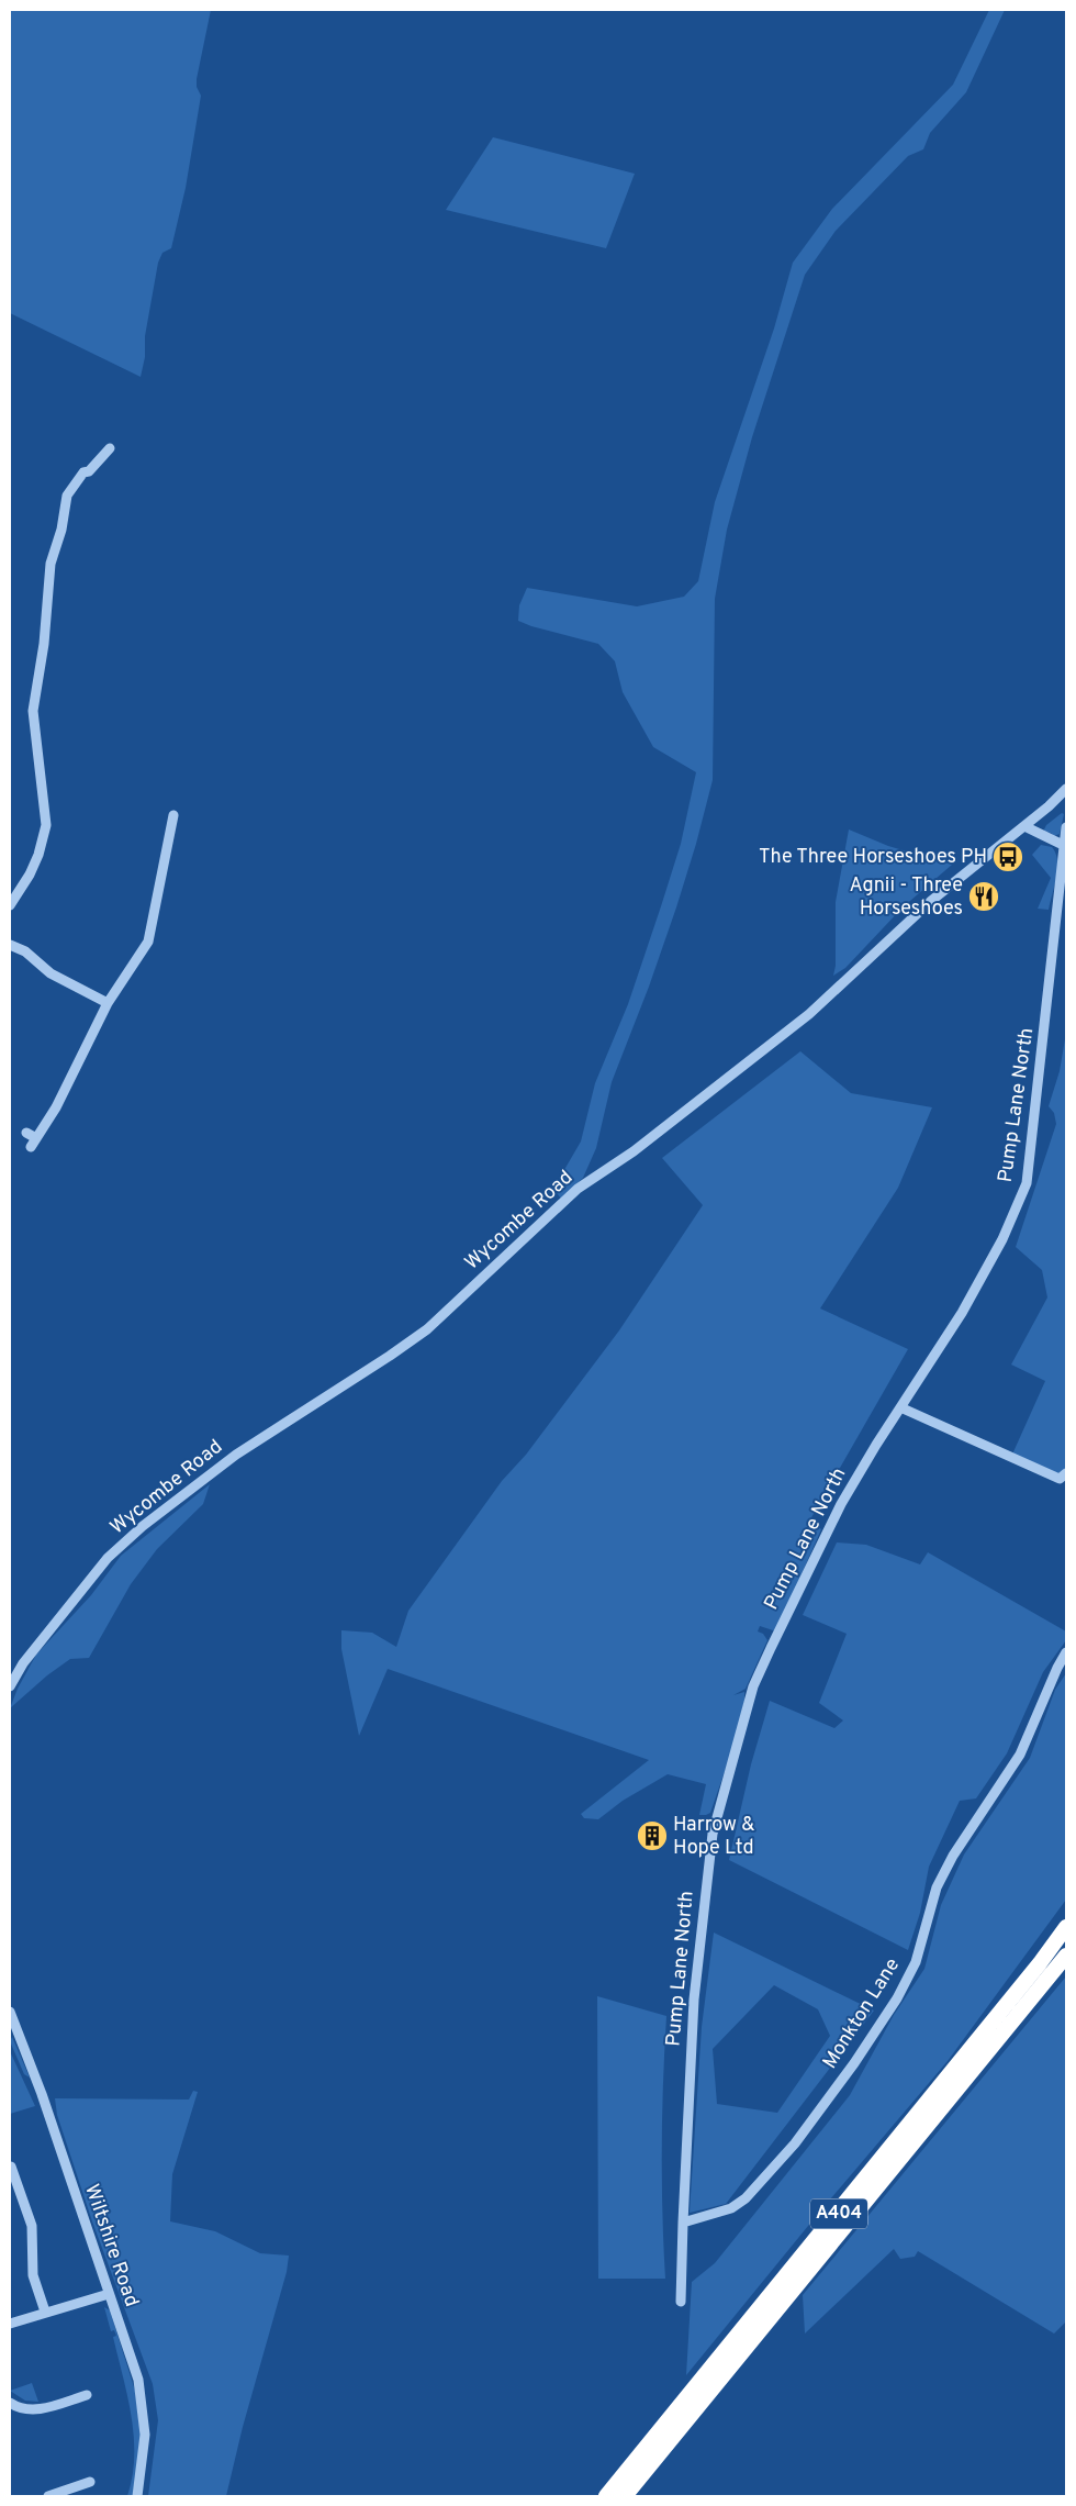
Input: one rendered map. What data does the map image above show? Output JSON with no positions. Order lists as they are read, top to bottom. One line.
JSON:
{"streets":{"highway":["A404"],"street":["Pump Lane North","Wycombe Road","Monkton Lane","Wiltshire Road"]},"crossings":[["Pump Lane North","Monkton Lane"]],"places":{"bus stop":["The Three Horseshoes PH"],"restaurant":["Agnii - Three Horseshoes"],"building":["Harrow & Hope Ltd"]}}
